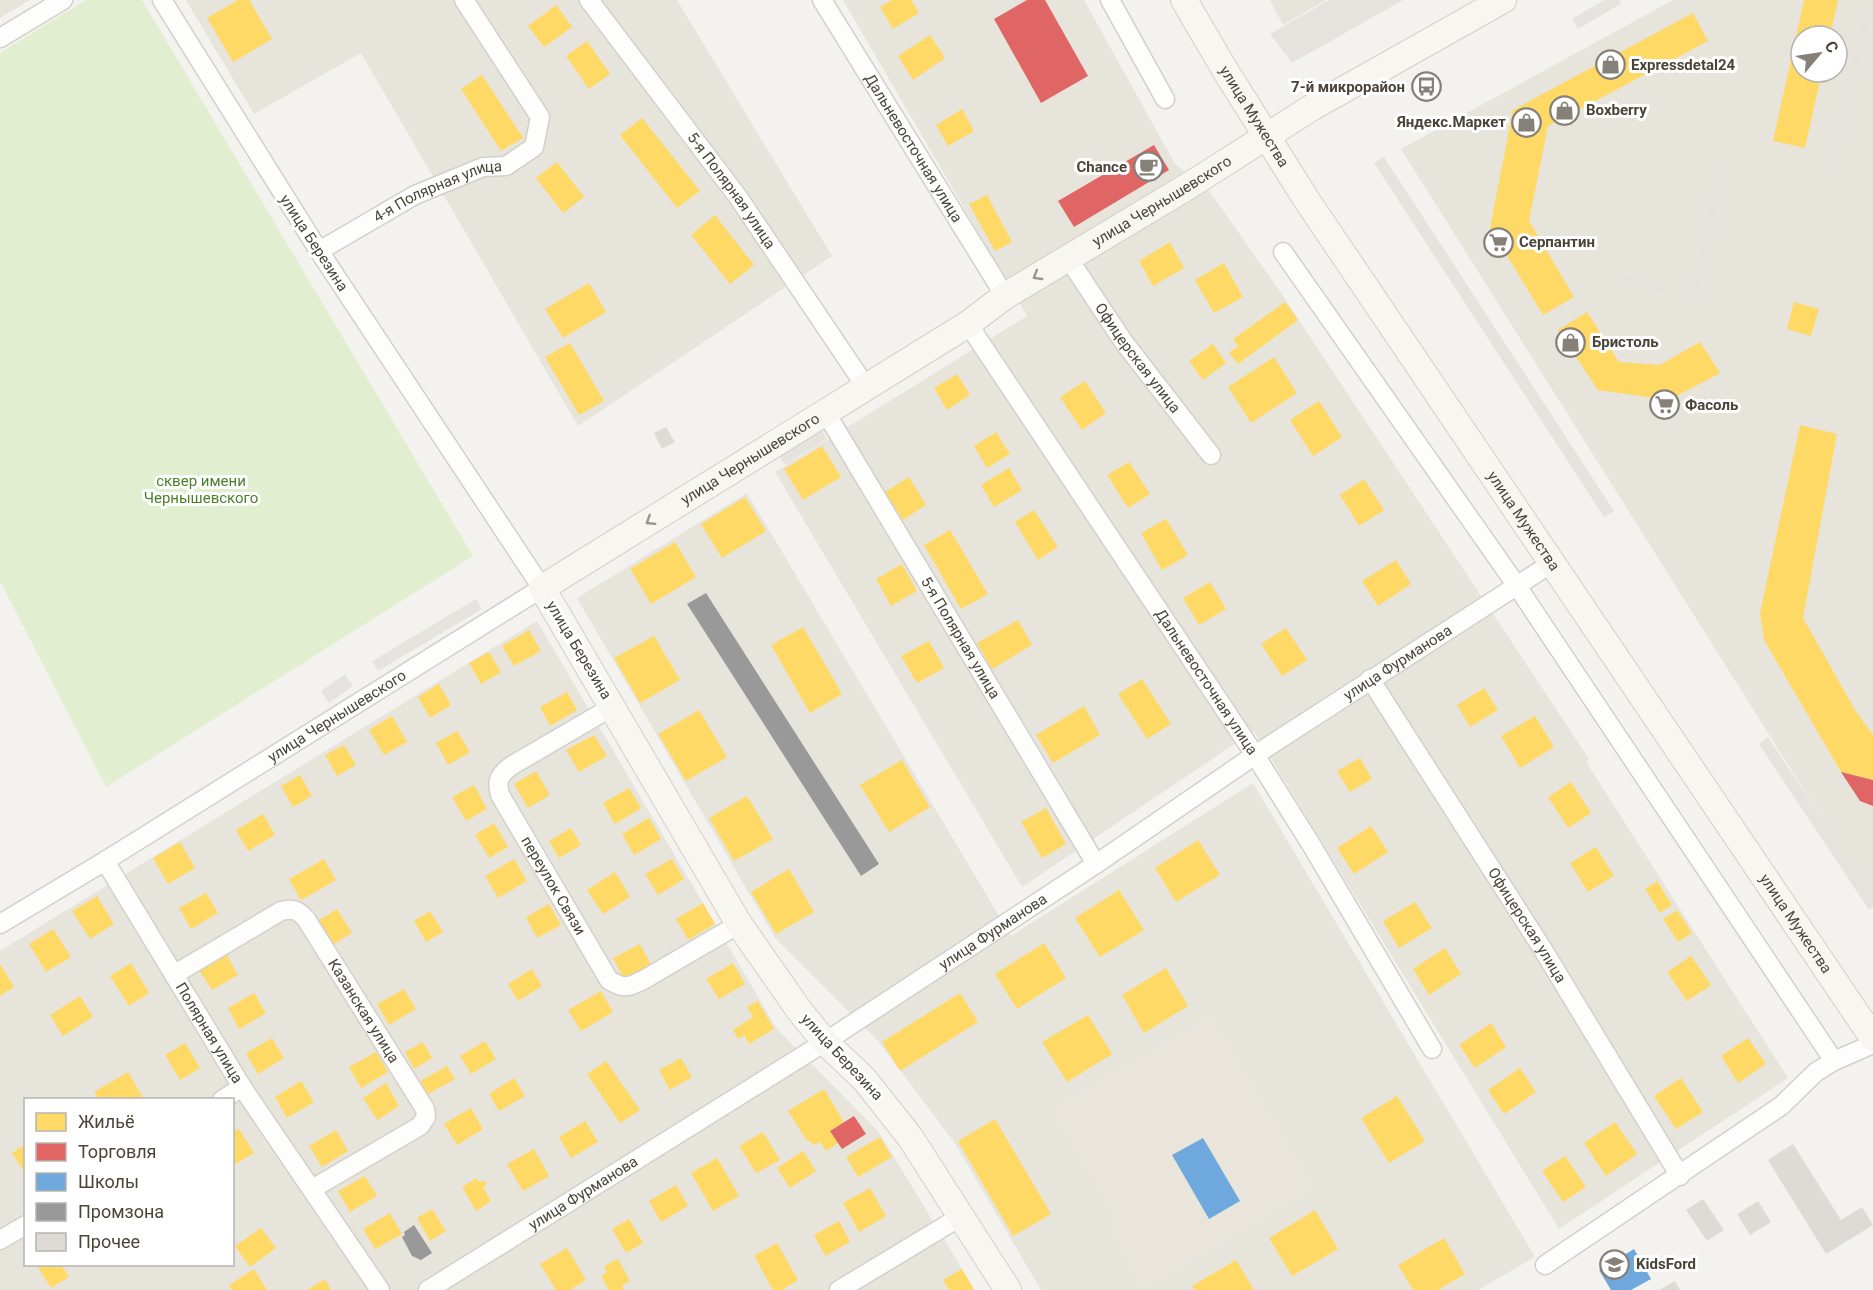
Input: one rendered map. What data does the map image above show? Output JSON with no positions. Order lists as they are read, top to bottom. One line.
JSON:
{"streets":{"street":["улица Мужества","Дальневосточная улица","5-я Полярная улица","4-я Полярная улица","улица Чернышевского","улица Березина","Офицерская улица","улица Фурманова","переулок Связи","Казанская улица","Полярная улица"]},"crossings":[["улица Мужества","улица Чернышевского"],["улица Мужества","улица Фурманова"],["Дальневосточная улица","улица Чернышевского"],["Дальневосточная улица","улица Фурманова"],["5-я Полярная улица","улица Чернышевского"],["5-я Полярная улица","улица Фурманова"],["4-я Полярная улица","улица Березина"],["улица Чернышевского","улица Березина"],["улица Чернышевского","Офицерская улица"],["улица Чернышевского","Полярная улица"],["улица Березина","улица Фурманова"],["улица Березина","переулок Связи"],["Офицерская улица","улица Фурманова"],["Казанская улица","Полярная улица"]],"parks":["сквер имени Чернышевского"],"places":{"shop":["Expressdetal24","Boxberry","Яндекс.Маркет","Бристоль"],"bus stop":["7-й микрорайон"],"cafe":["Chance"],"supermarket":["Серпантин","Фасоль"],"school or university":["KidsFord"]},"legend":["Жильё","Торговля","Школы","Промзона","Прочее"],"north":"top right"}
